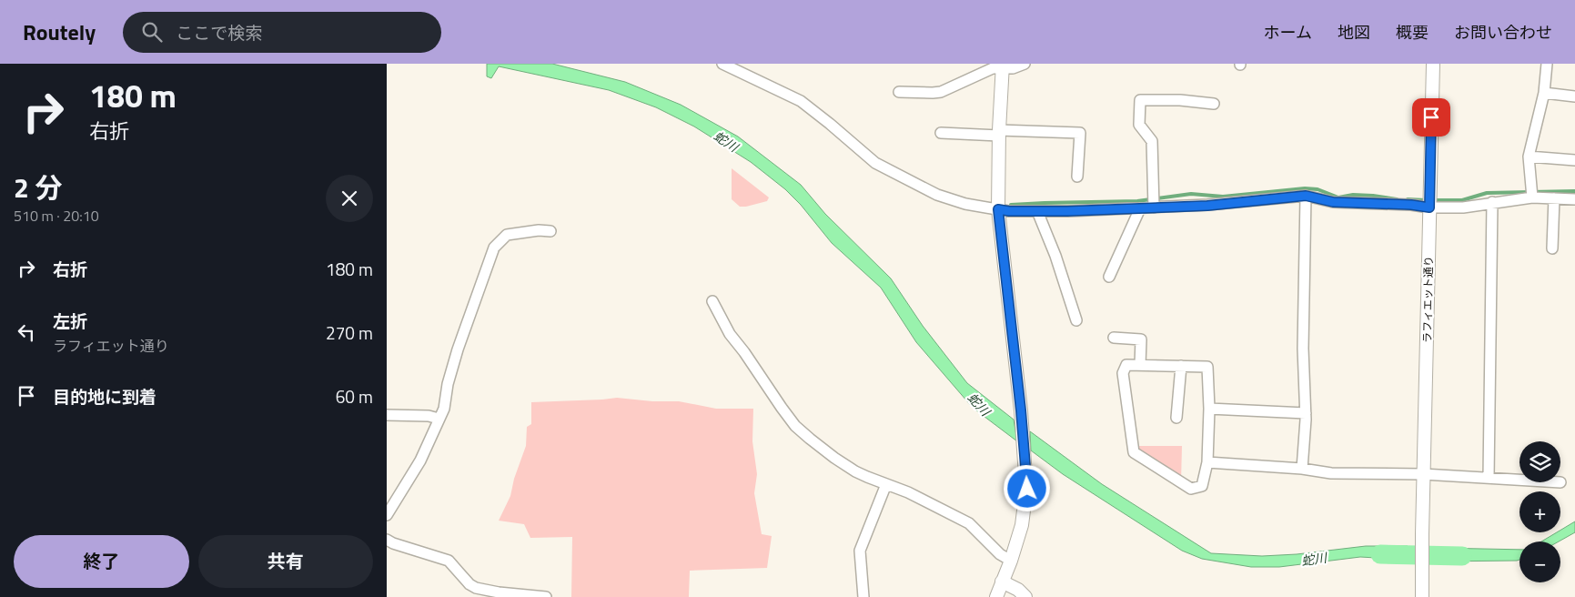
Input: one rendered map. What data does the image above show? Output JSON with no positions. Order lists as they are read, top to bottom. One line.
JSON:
{"streets":{"street":["ラフィエット通り"]},"water":["蛇川"],"page":{"header":"Routely","search":"ここで検索","nav":["ホーム","地図","概要","お問い合わせ"],"turn":["180 m","右折"],"heading":["2 分","510 m · 20:10"],"list":[{"name":"右折","value":"180 m"},{"name":"左折","note":"ラフィエット通り","value":"270 m"},{"name":"目的地に到着","value":"60 m"}],"map_buttons":["+","−"],"buttons":["終了","共有"]}}
